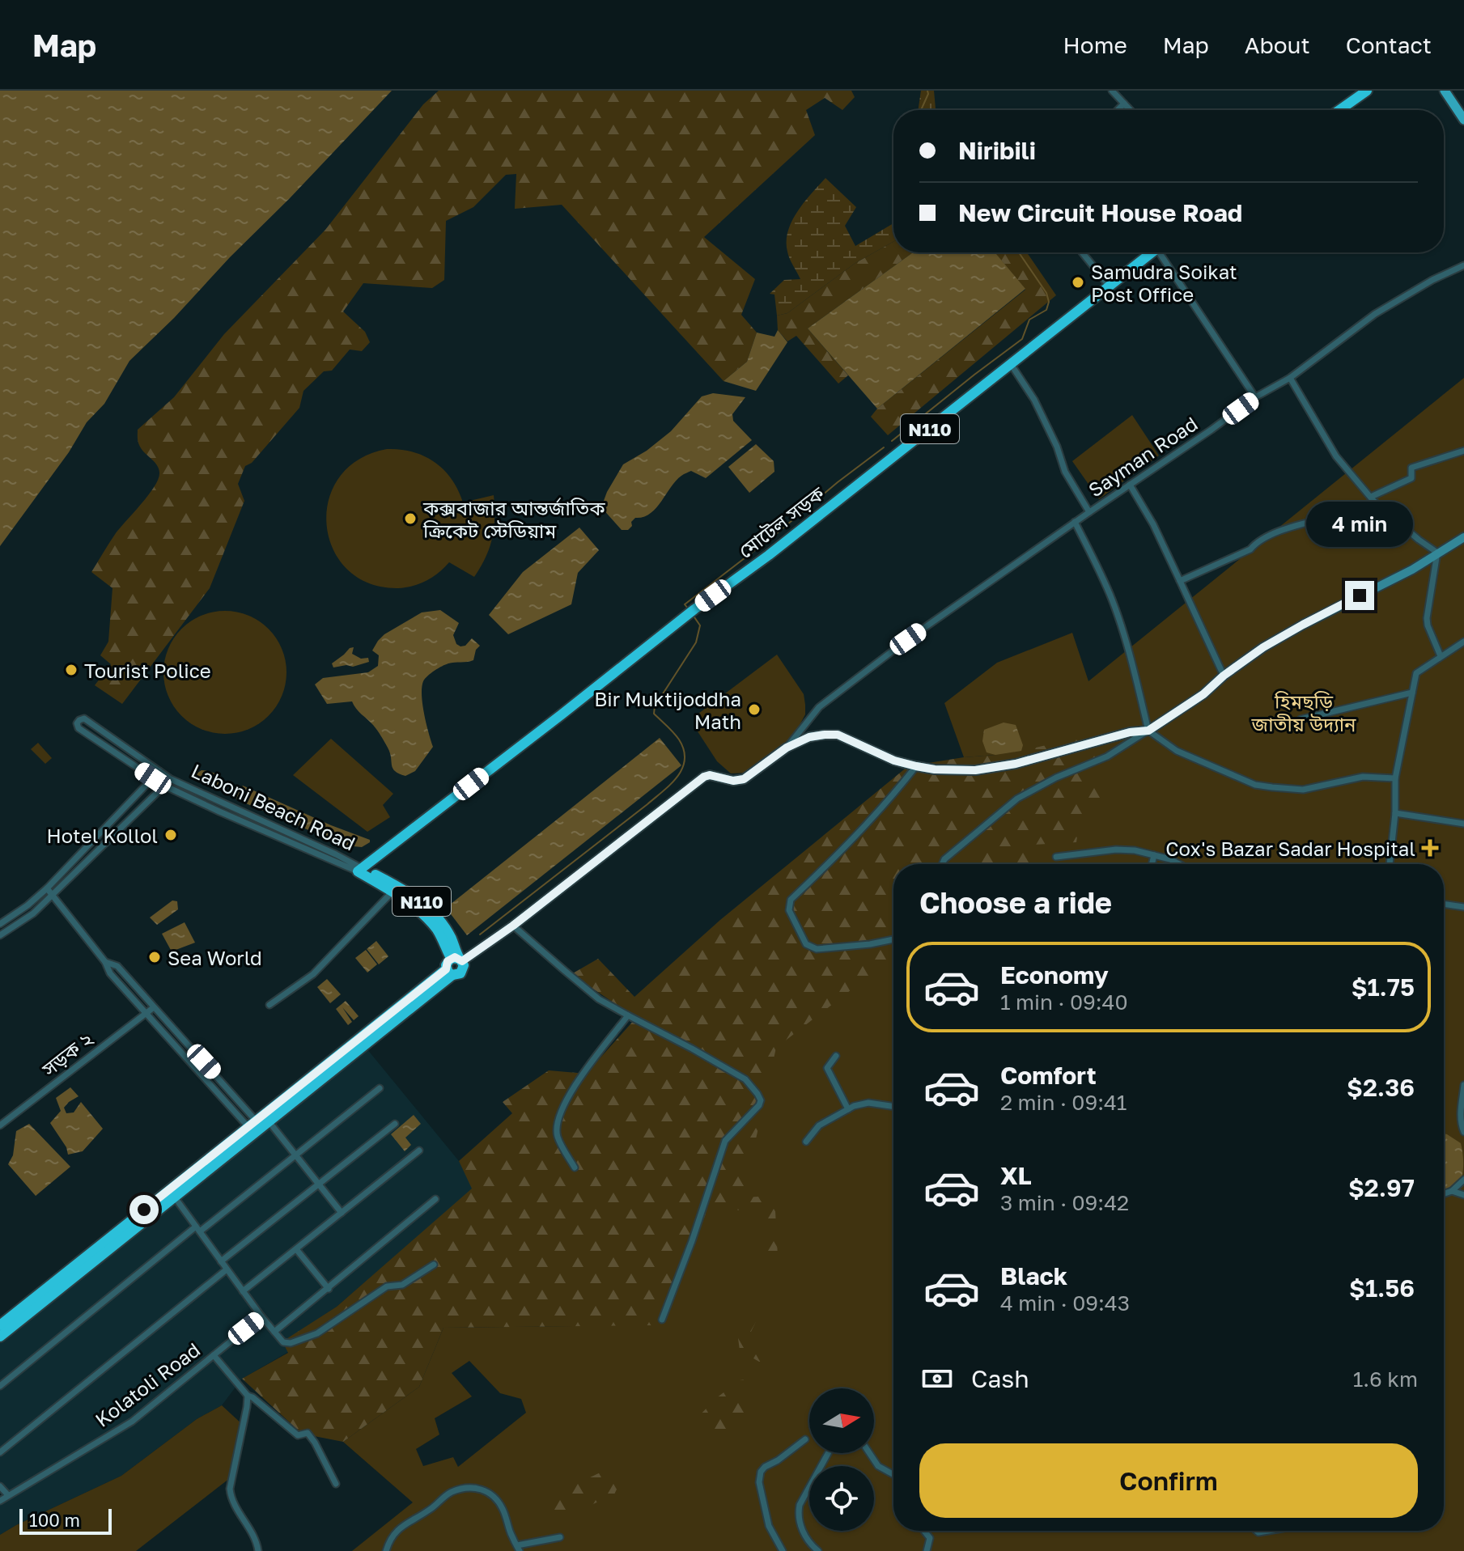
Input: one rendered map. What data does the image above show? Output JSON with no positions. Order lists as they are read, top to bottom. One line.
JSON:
{"streets":{"highway":["N110","মোটেল সড়ক","Laboni Beach Road"],"street":["Sayman Road","সড়ক ২","Kolatoli Road"]},"crossings":[["মোটেল সড়ক","Laboni Beach Road"]],"parks":["হিমছড়ি জাতীয় উদ্যান"],"places":{"other":["Samudra Soikat Post Office","কক্সবাজার আন্তর্জাতিক ক্রিকেট স্টেডিয়াম","Tourist Police","Bir Muktijoddha Math","Hotel Kollol","Sea World"],"health":["Cox's Bazar Sadar Hospital"]},"scale_bar":"100 m","north":"right","page":{"header":"Map","nav":["Home","Map","About","Contact"],"banner":["Niribili","New Circuit House Road"],"bubble":"4 min","heading":"Choose a ride","list":[{"name":"Economy","note":"1 min · 09:40","value":"$1.75"},{"name":"Comfort","note":"2 min · 09:41","value":"$2.36"},{"name":"XL","note":"3 min · 09:42","value":"$2.97"},{"name":"Black","note":"4 min · 09:43","value":"$1.56"}],"pay":["Cash","1.6 km"],"buttons":"Confirm","scale":"100 m"}}
